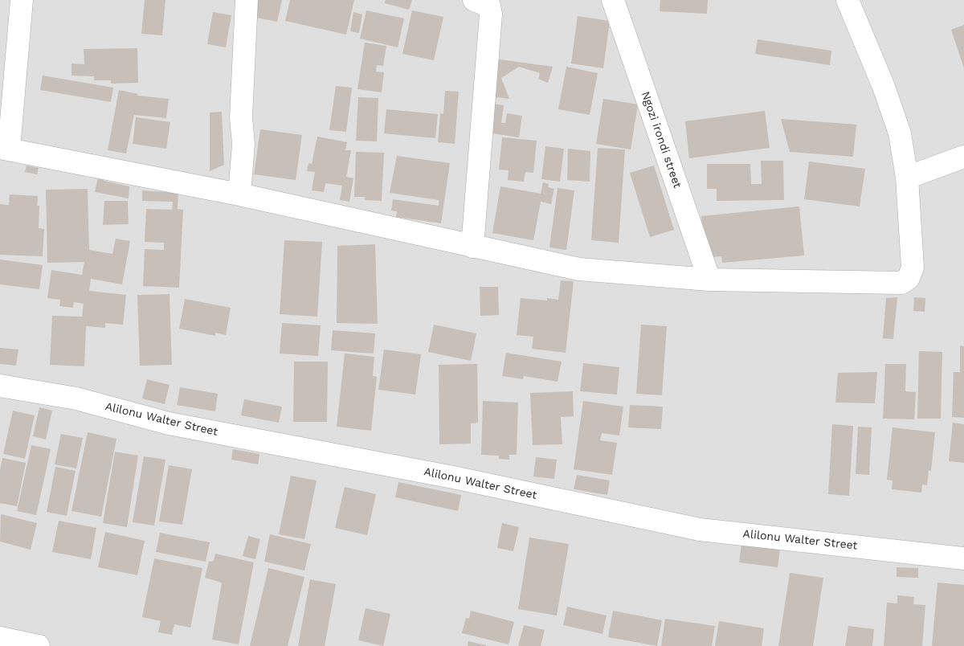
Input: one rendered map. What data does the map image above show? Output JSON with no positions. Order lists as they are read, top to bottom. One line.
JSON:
{"streets":{"street":["Ngozi irondi street","Alilonu Walter Street"]}}
